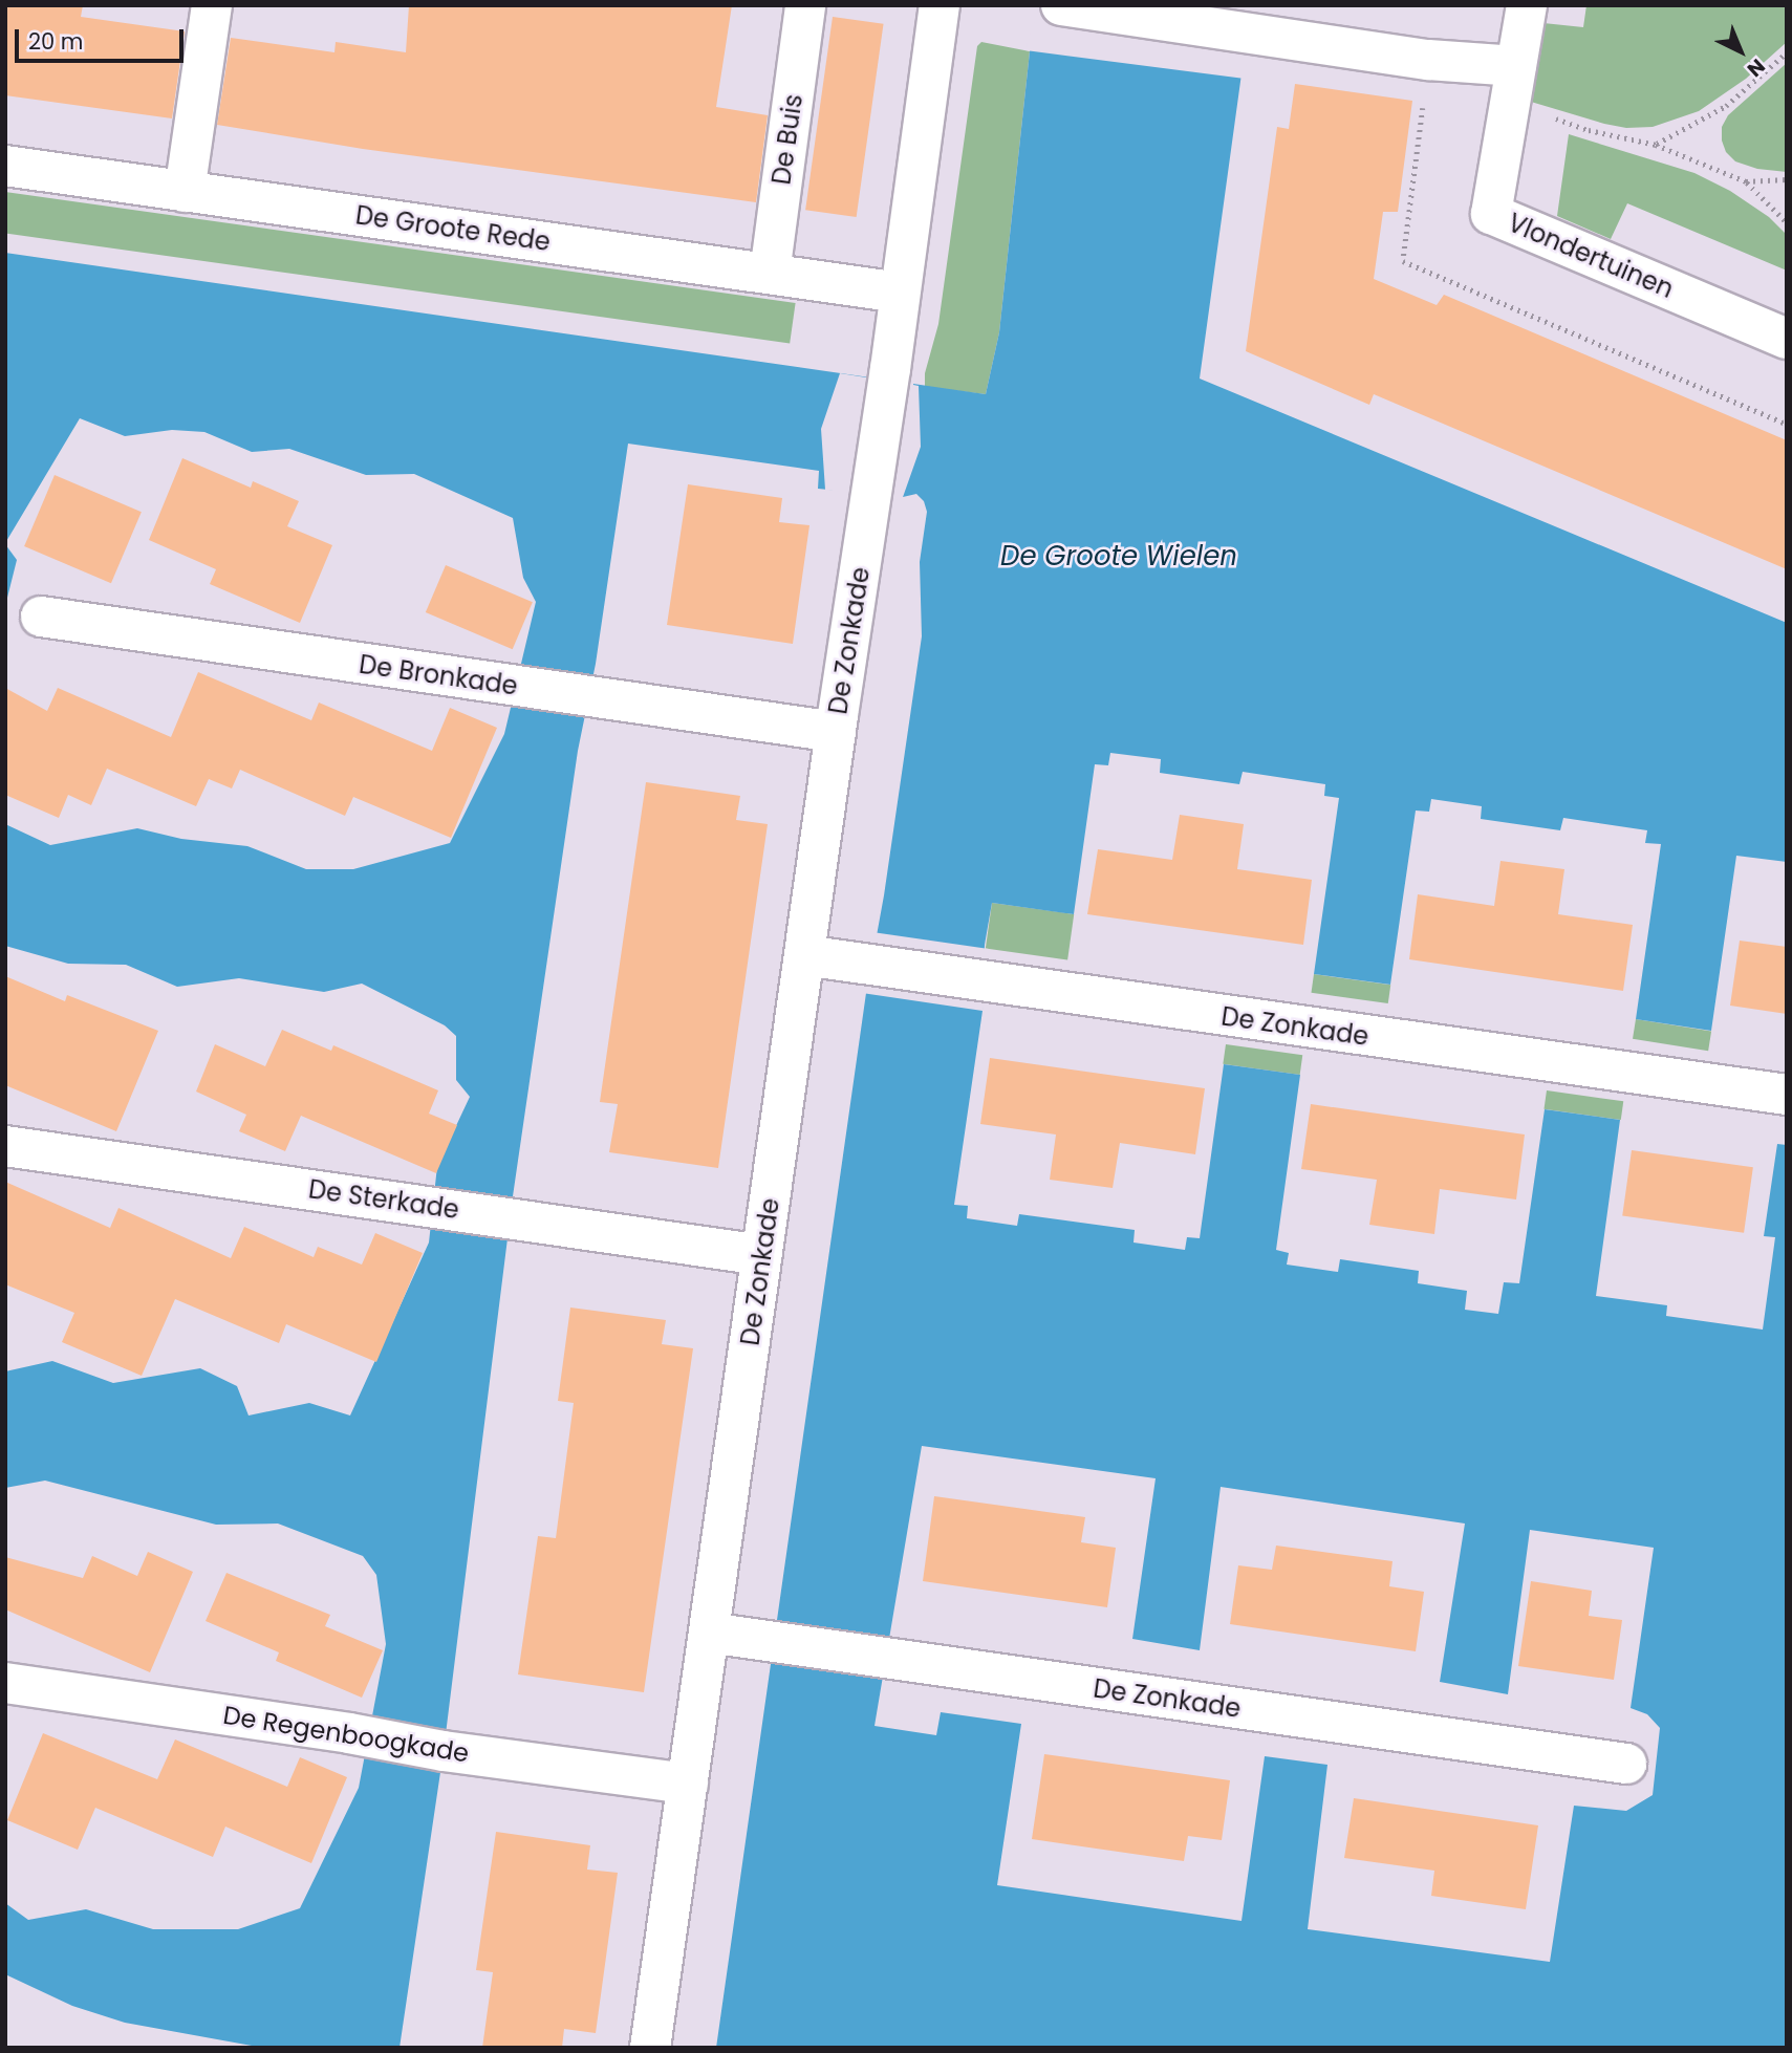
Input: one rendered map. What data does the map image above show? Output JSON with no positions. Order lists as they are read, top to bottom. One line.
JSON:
{"streets":{"street":["De Buis","De Groote Rede","Vlondertuinen","De Zonkade","De Bronkade","De Sterkade","De Regenboogkade"]},"crossings":[["De Buis","De Groote Rede"],["De Groote Rede","De Zonkade"],["De Zonkade","De Bronkade"],["De Zonkade","De Sterkade"],["De Zonkade","De Regenboogkade"]],"water":["De Groote Wielen"],"scale_bar":"20 m","north":"bottom right"}
